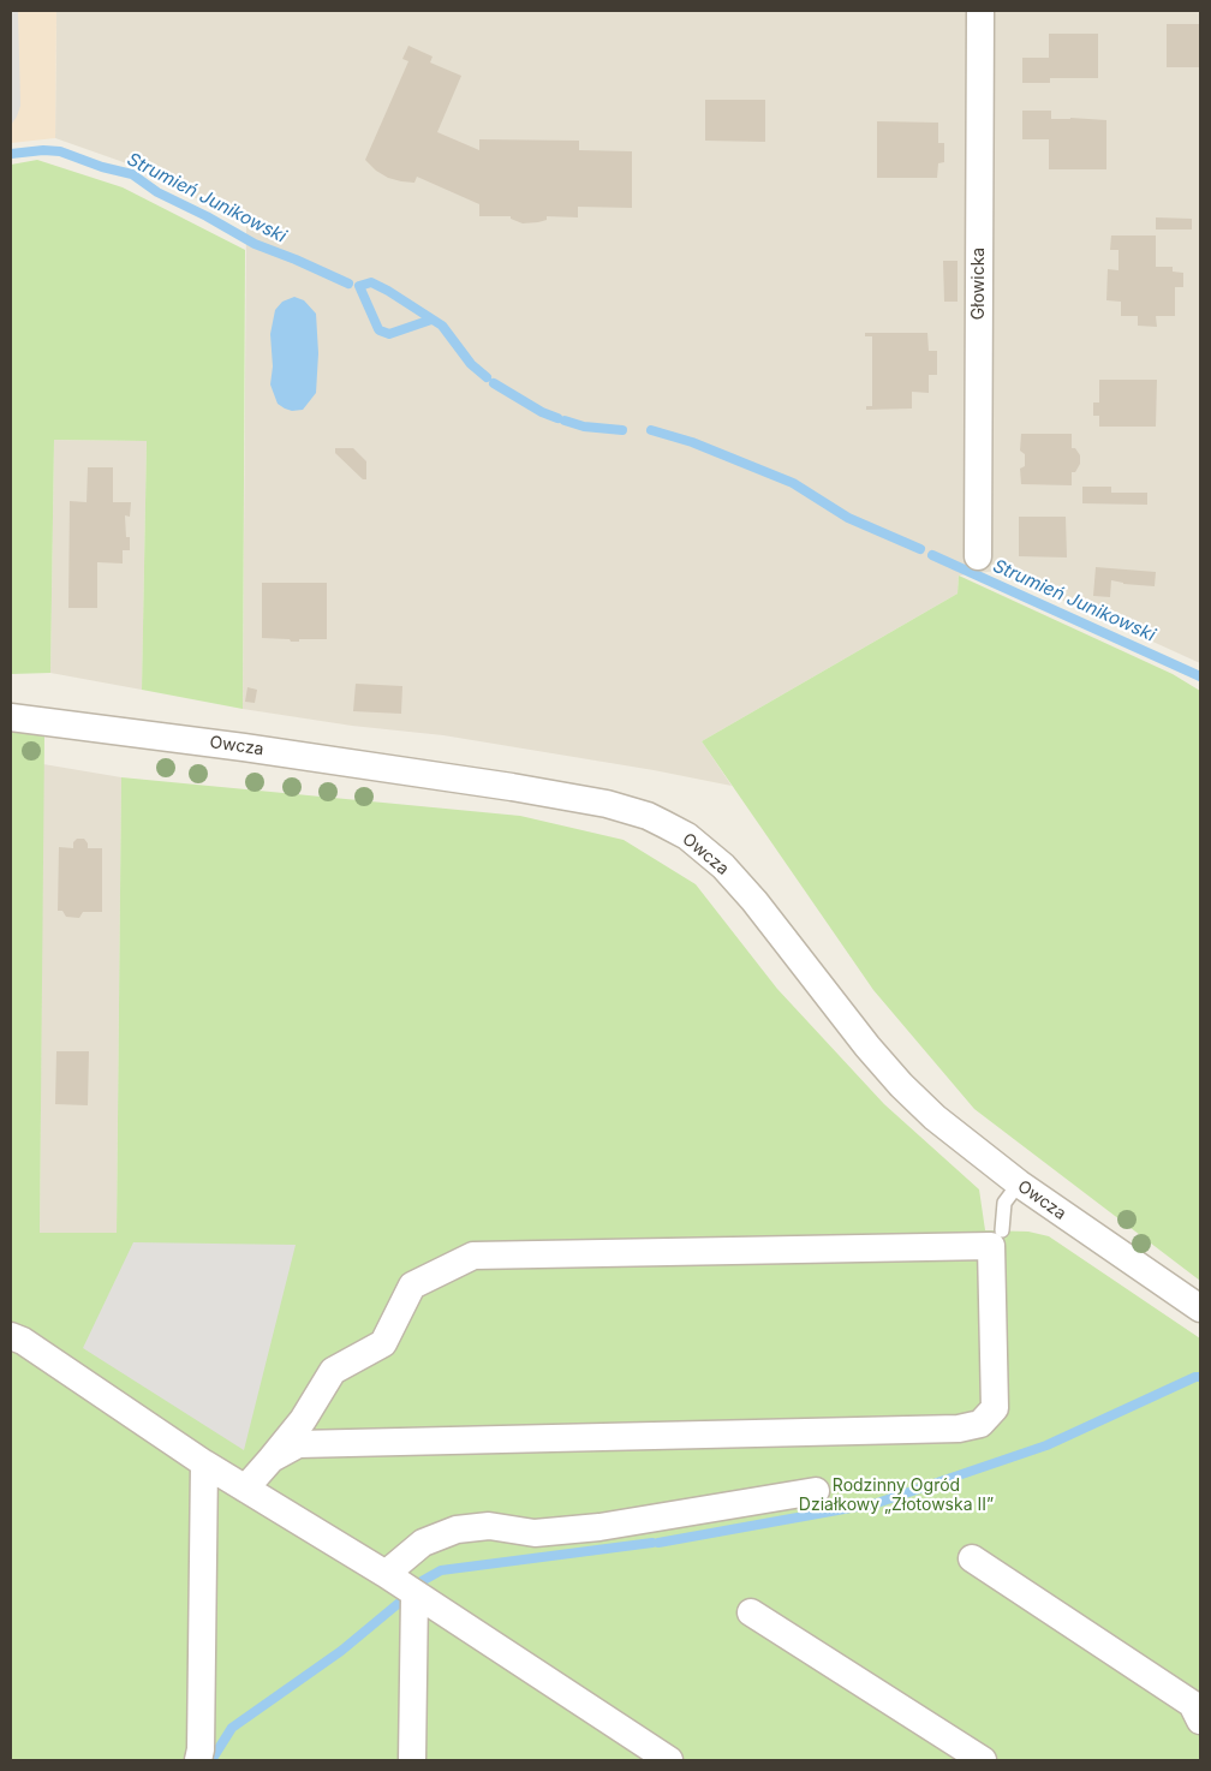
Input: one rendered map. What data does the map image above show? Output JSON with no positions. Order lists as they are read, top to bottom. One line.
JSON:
{"streets":{"street":["Głowicka","Owcza"]},"water":["Strumień Junikowski"],"parks":["Rodzinny Ogród Działkowy „Złotowska II”"]}
